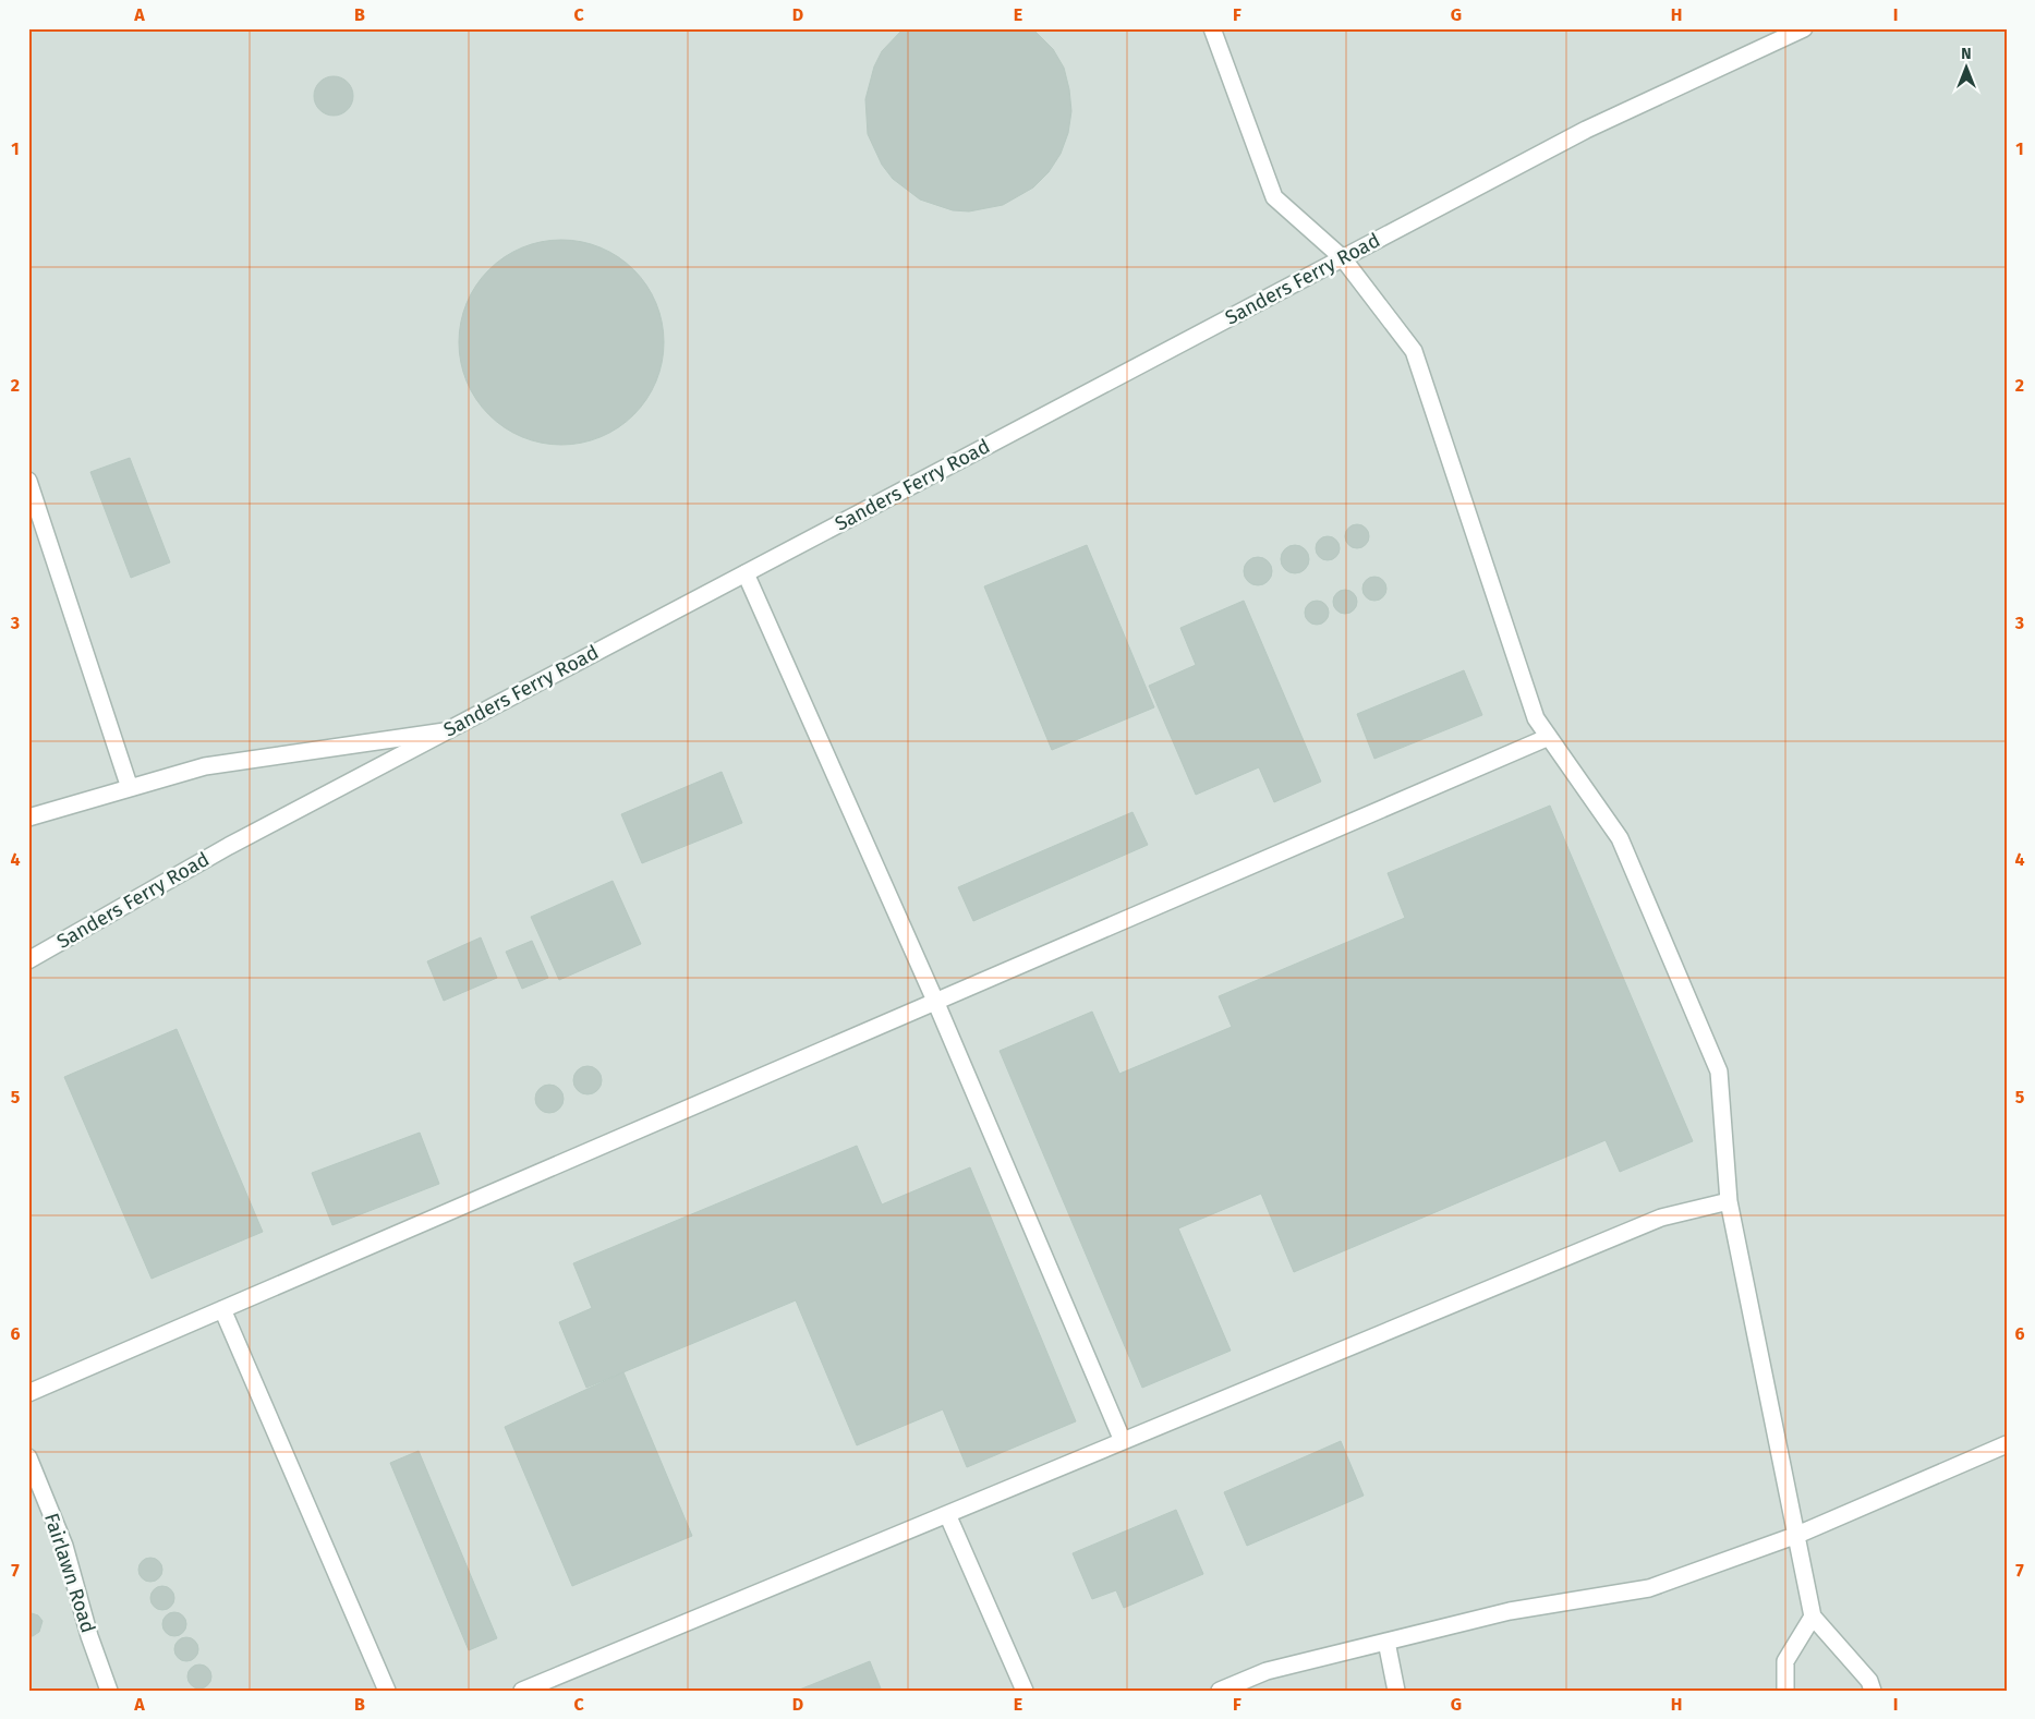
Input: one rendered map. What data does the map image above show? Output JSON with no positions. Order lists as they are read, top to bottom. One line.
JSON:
{"streets":{"street":["Sanders Ferry Road","Fairlawn Road"]},"north":"top","grid":{"columns":["A","B","C","D","E","F","G","H","I"],"rows":["1","2","3","4","5","6","7"]}}
